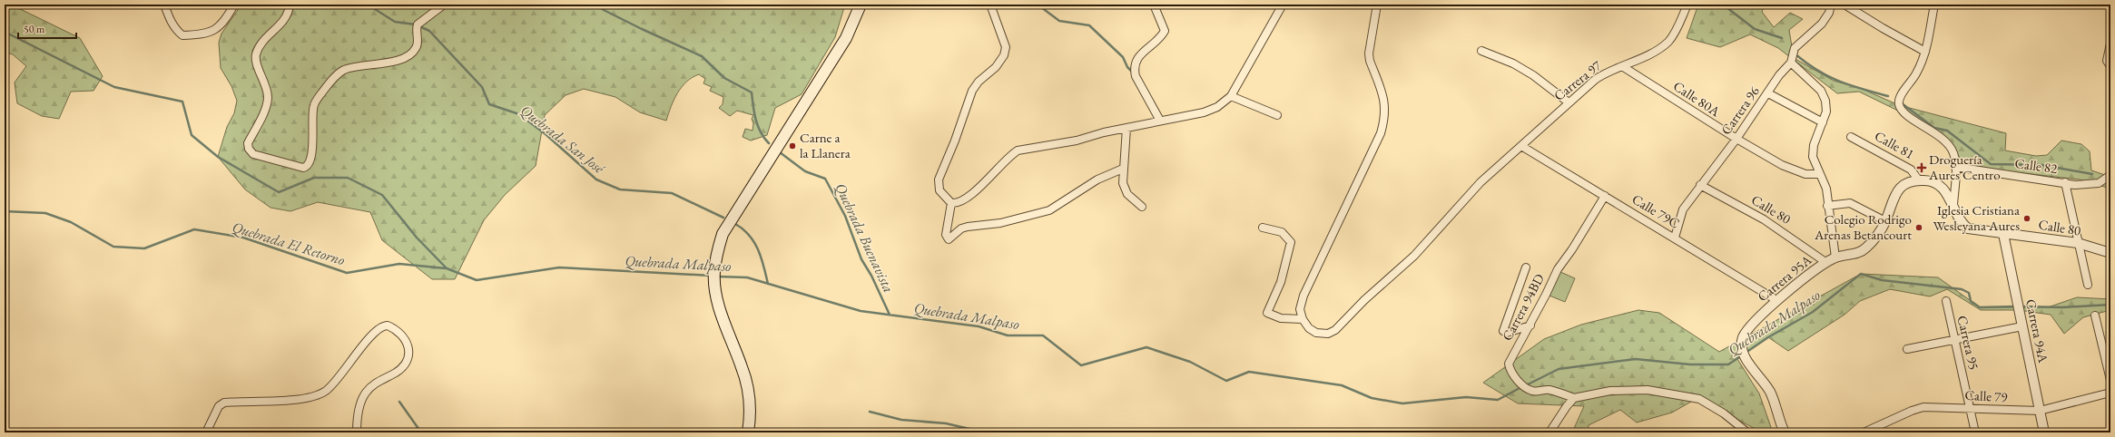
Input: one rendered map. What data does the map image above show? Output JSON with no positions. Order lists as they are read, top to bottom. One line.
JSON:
{"streets":{"street":["Carrera 97","Calle 80A","Carrera 96","Calle 81","Calle 82","Calle 80","Calle 79C","Carrera 95A","Carrera 94BD","Carrera 94A","Carrera 95","Calle 79"]},"crossings":[["Carrera 97","Calle 80A"],["Carrera 97","Calle 79C"],["Calle 80A","Carrera 96"],["Carrera 96","Calle 80"],["Carrera 96","Calle 79C"],["Calle 81","Calle 80"],["Calle 81","Carrera 95A"],["Calle 80","Carrera 95A"],["Calle 80","Carrera 94A"],["Calle 79C","Carrera 95A"],["Calle 79C","Carrera 94BD"],["Carrera 94A","Calle 79"],["Carrera 95","Calle 79"]],"water":["Quebrada San José","Quebrada Buenavista","Quebrada El Retorno","Quebrada Malpaso"],"places":{"other":["Carne a la Llanera","Iglesia Cristiana Wesleyana Aures","Colegio Rodrigo Arenas Betancourt"],"health":["Droguería Aures Centro"]},"scale_bar":"50 m"}
